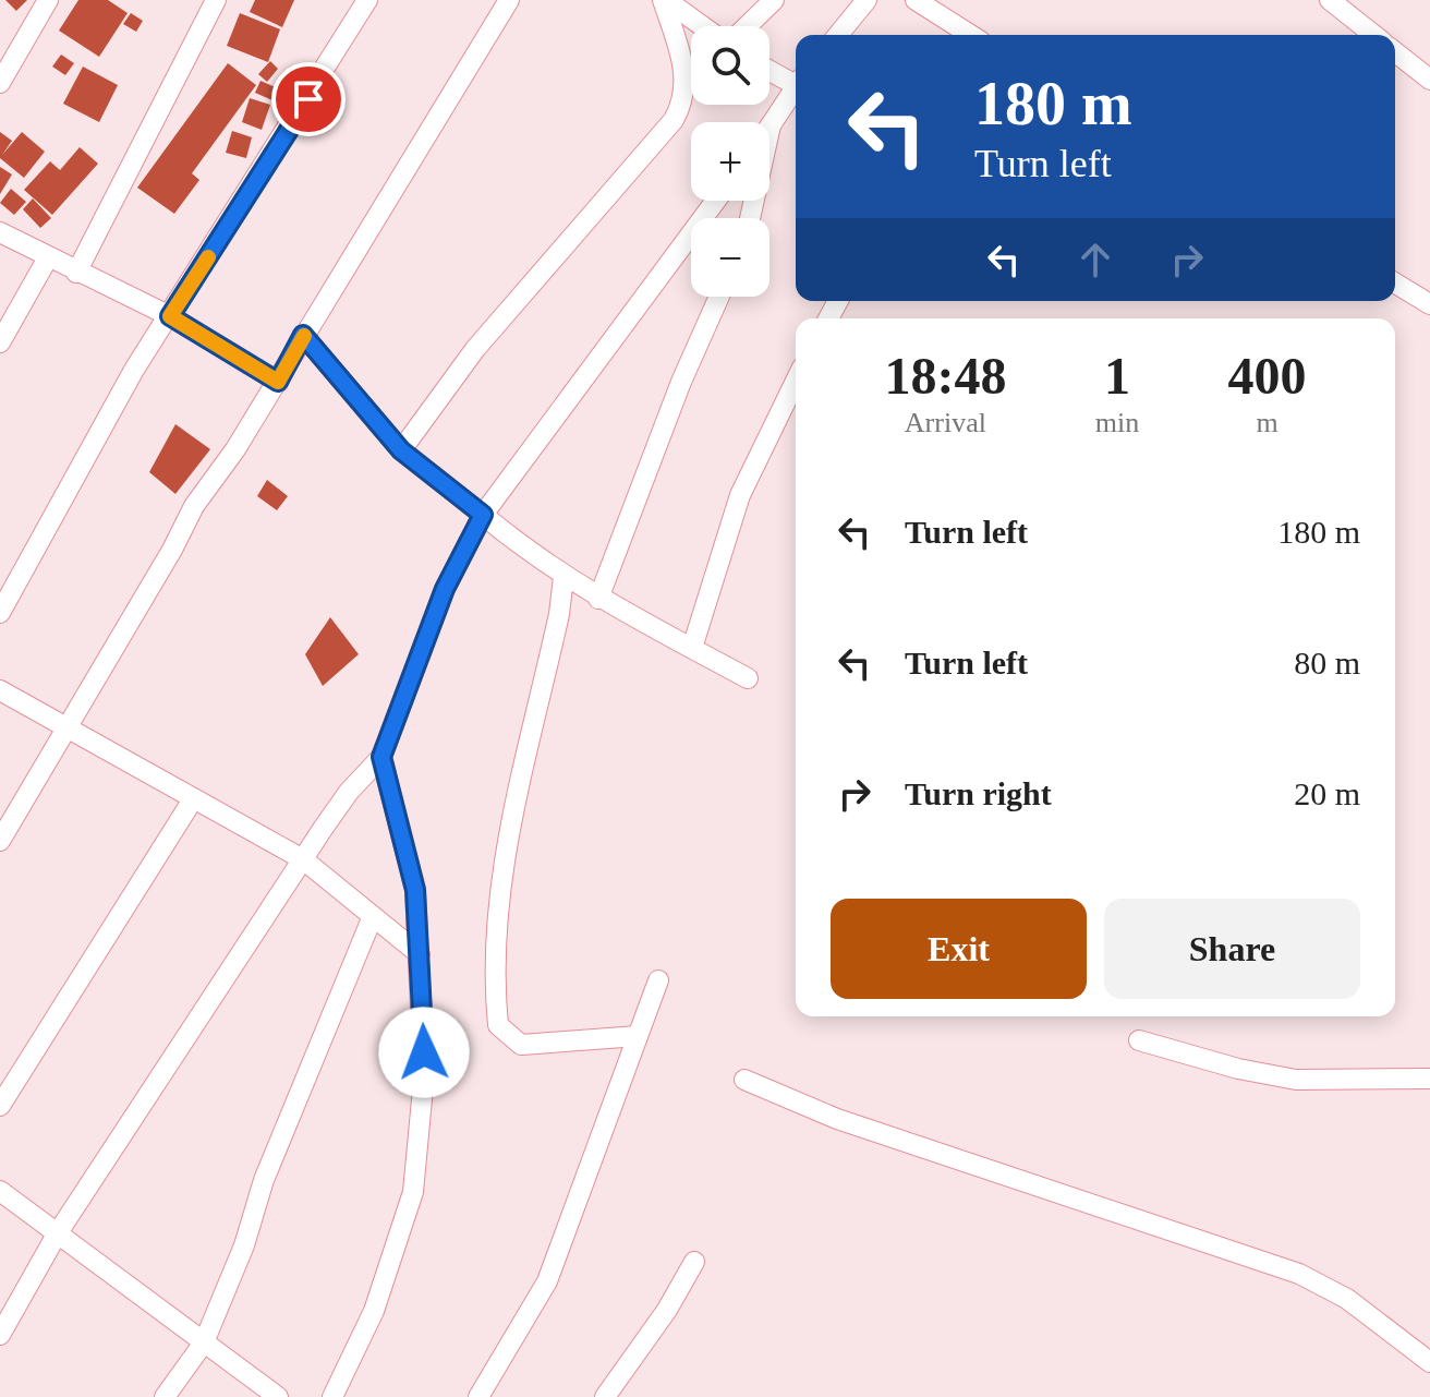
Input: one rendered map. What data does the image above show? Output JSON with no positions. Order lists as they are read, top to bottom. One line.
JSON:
{"page":{"map_buttons":["+","−"],"turn":["180 m","Turn left"],"eta":["18:48","Arrival","1","min","400","m"],"list":[{"name":"Turn left","value":"180 m"},{"name":"Turn left","value":"80 m"},{"name":"Turn right","value":"20 m"}],"buttons":["Exit","Share"]}}
